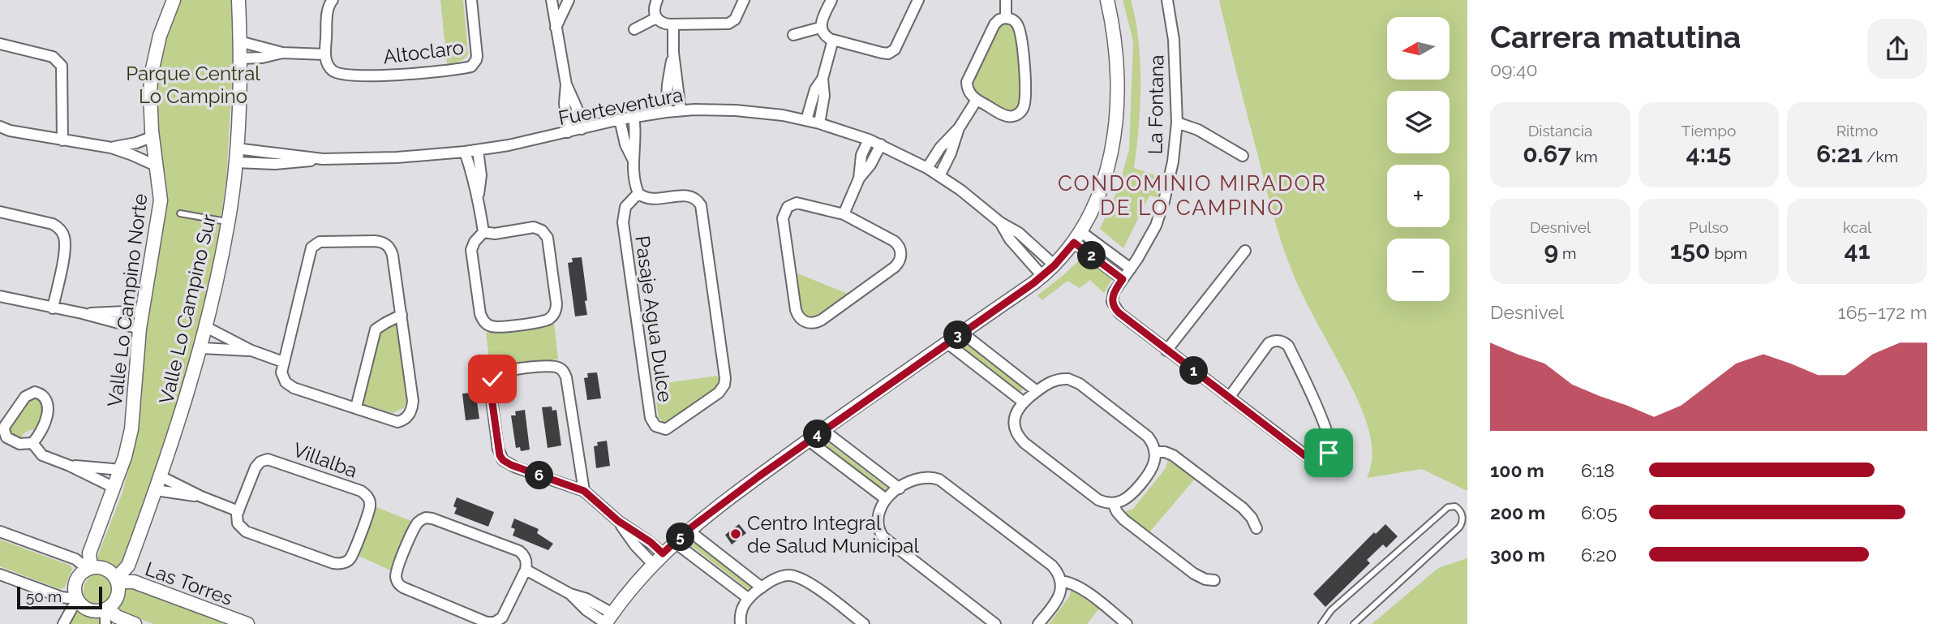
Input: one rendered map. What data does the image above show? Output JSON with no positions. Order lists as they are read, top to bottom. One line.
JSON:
{"streets":{"street":["Altoclaro","La Fontana","Fuerteventura","Valle Lo Campino Norte","Valle Lo Campino Sur","Pasaje Agua Dulce","Villalba","Las Torres"]},"crossings":[["Fuerteventura","Valle Lo Campino Sur"],["Valle Lo Campino Norte","Valle Lo Campino Sur"],["Valle Lo Campino Norte","Las Torres"],["Valle Lo Campino Sur","Las Torres"]],"districts":["CONDOMINIO MIRADOR DE LO CAMPINO"],"parks":["Parque Central Lo Campino"],"places":["Centro Integral de Salud Municipal"],"scale_bar":"50 m","north":"left","page":{"heading":["Carrera matutina","09:40"],"map_buttons":["+","−"],"stats":[["Distancia","0.67 km"],["Tiempo","4:15"],["Ritmo","6:21 /km"],["Desnivel","9 m"],["Pulso","150 bpm"],["kcal","41"]],"pins":["2","3","1","4","6","5"],"chart":["Desnivel","165–172 m"],"list":[{"name":"100 m","note":"6:18"},{"name":"200 m","note":"6:05"},{"name":"300 m","note":"6:20"}],"scale":"50 m"}}
